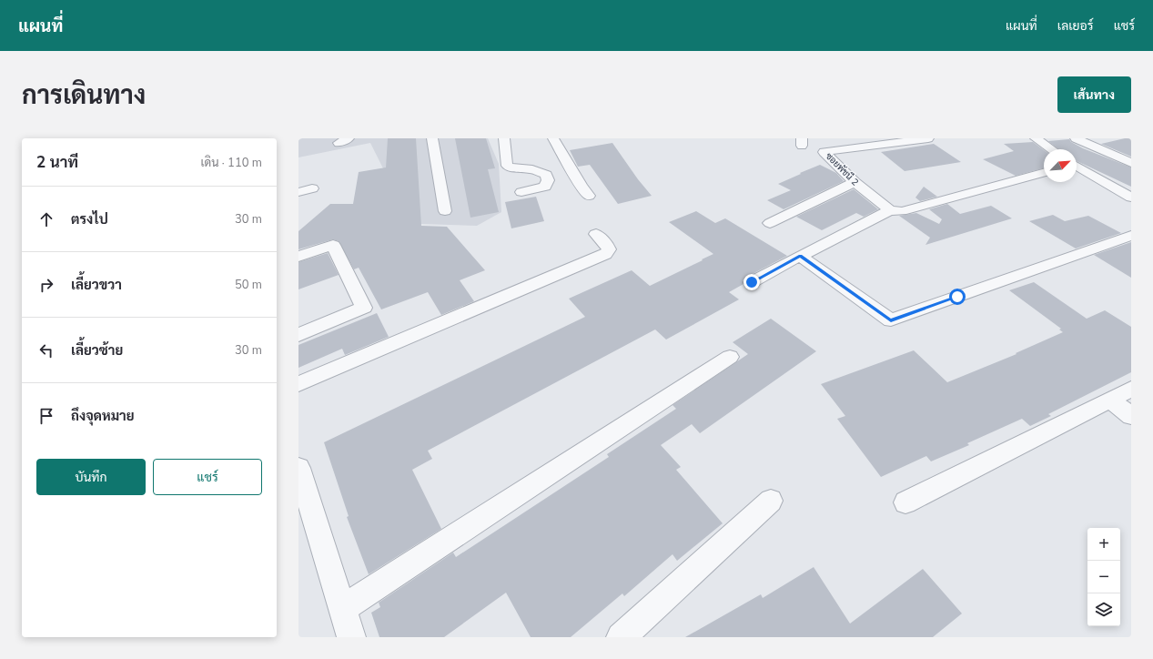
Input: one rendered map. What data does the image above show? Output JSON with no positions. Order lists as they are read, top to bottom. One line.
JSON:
{"streets":{"street":["ซอยพัชนี 2"]},"north":"top right","page":{"header":"แผนที่","nav":["แผนที่","เลเยอร์","แชร์"],"title":"การเดินทาง","buttons":["เส้นทาง",["บันทึก","แชร์"]],"heading":["2 นาที","เดิน · 110 m"],"list":[["ตรงไป","30 m"],["เลี้ยวขวา","50 m"],["เลี้ยวซ้าย","30 m"],"ถึงจุดหมาย"],"map_buttons":["+","−"]}}
